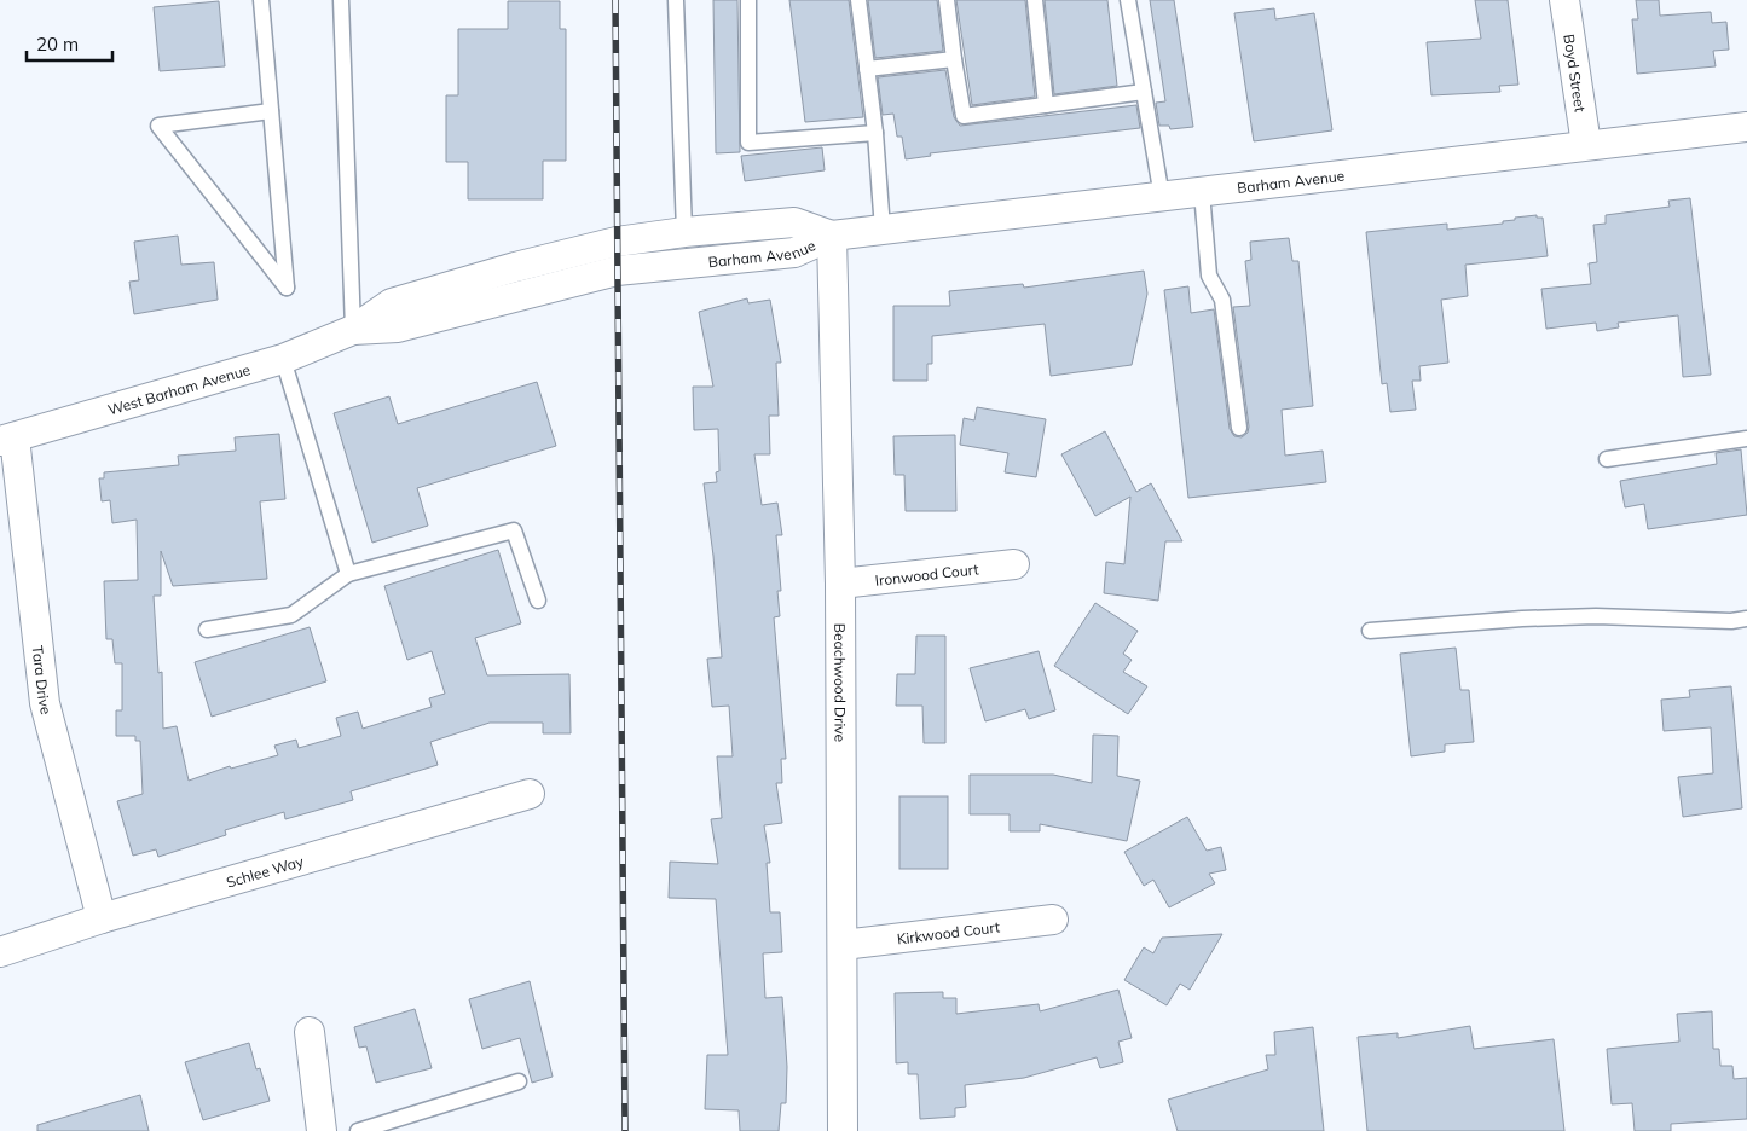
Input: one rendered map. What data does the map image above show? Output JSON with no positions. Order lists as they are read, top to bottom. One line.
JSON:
{"streets":{"street":["Boyd Street","Barham Avenue","West Barham Avenue","Ironwood Court","Tara Drive","Beachwood Drive","Schlee Way","Kirkwood Court"]},"crossings":[["Boyd Street","Barham Avenue"],["Barham Avenue","West Barham Avenue"],["Barham Avenue","Beachwood Drive"],["West Barham Avenue","Tara Drive"],["Ironwood Court","Beachwood Drive"],["Tara Drive","Schlee Way"],["Beachwood Drive","Kirkwood Court"]],"scale_bar":"20 m"}
